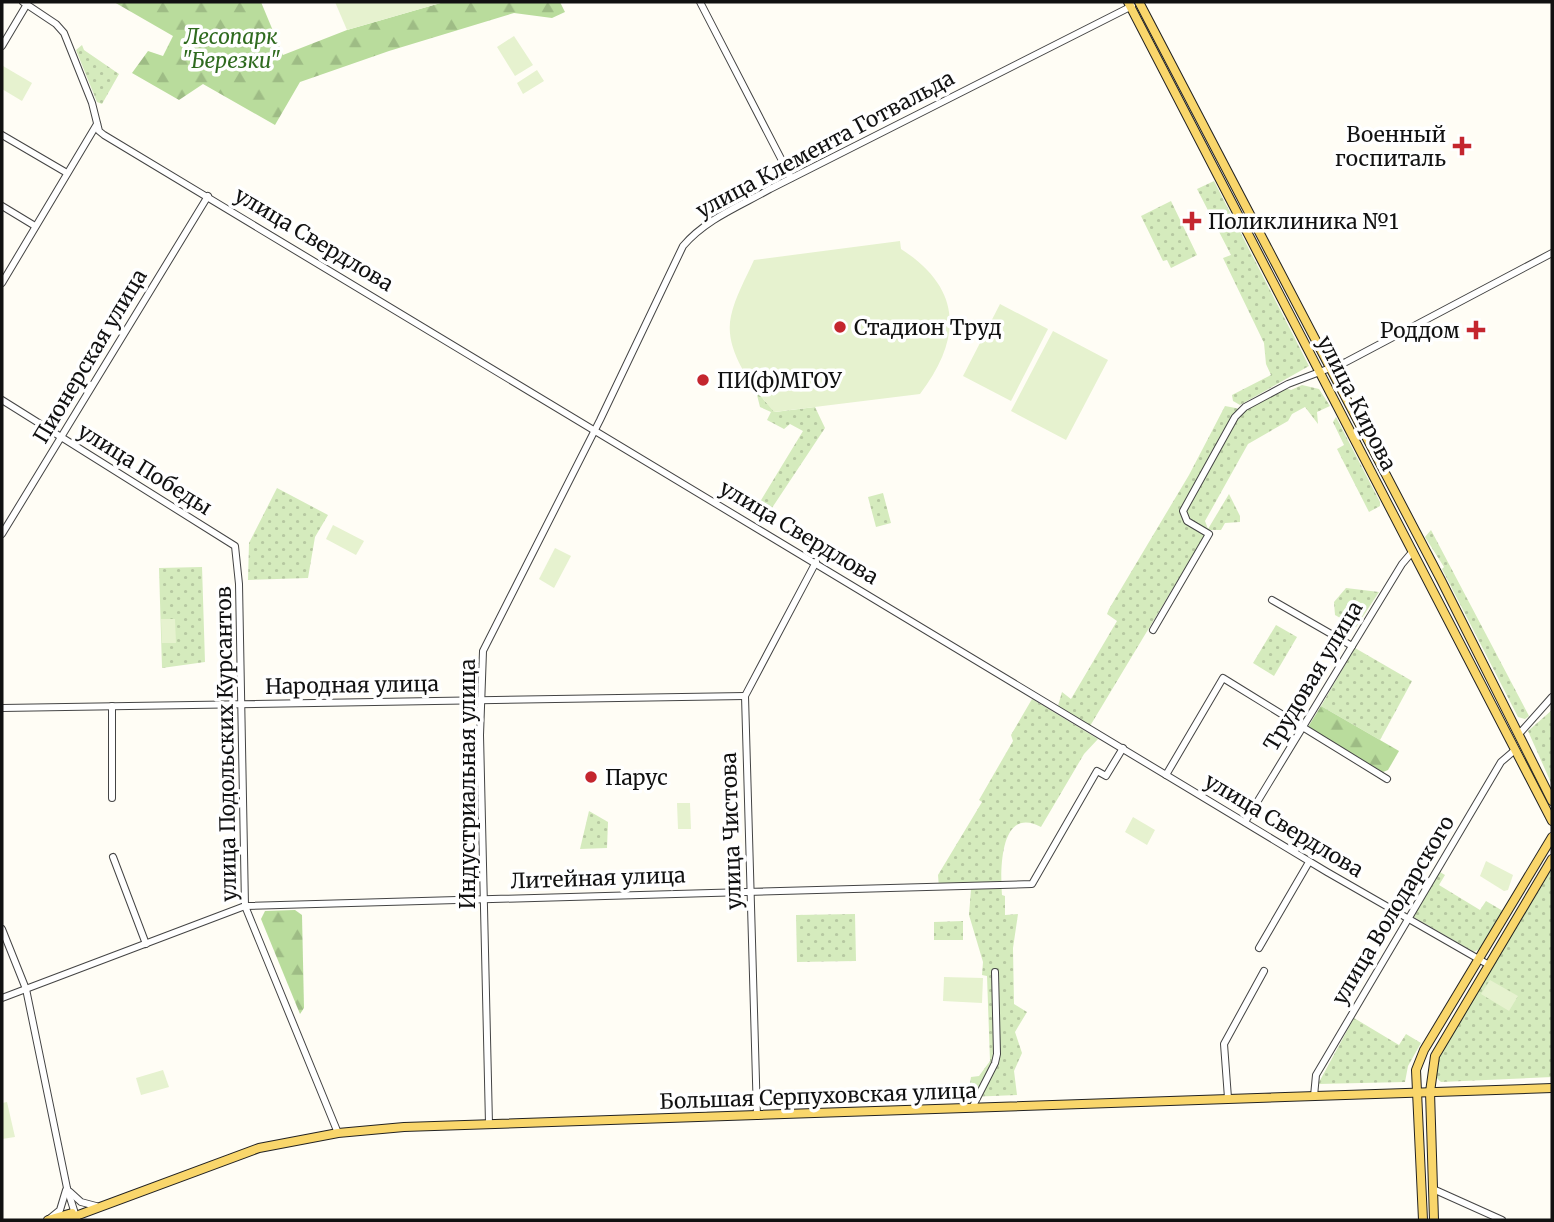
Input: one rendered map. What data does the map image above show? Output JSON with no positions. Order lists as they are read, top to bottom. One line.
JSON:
{"streets":{"main road":["улица Кирова","Большая Серпуховская улица"],"street":["улица Клемента Готвальда","улица Свердлова","Пионерская улица","улица Победы","Трудовая улица","Народная улица","улица Подольских Курсантов","Индустриальная улица","улица Чистова","Литейная улица","улица Володарского"]},"crossings":[["улица Клемента Готвальда","улица Свердлова"],["улица Клемента Готвальда","улица Кирова"],["улица Клемента Готвальда","Индустриальная улица"],["улица Свердлова","Пионерская улица"],["улица Свердлова","Трудовая улица"],["улица Свердлова","Индустриальная улица"],["улица Свердлова","улица Чистова"],["улица Свердлова","Литейная улица"],["улица Свердлова","улица Володарского"],["Пионерская улица","улица Победы"],["улица Кирова","Трудовая улица"],["улица Кирова","улица Володарского"],["улица Победы","улица Подольских Курсантов"],["Народная улица","улица Подольских Курсантов"],["Народная улица","Индустриальная улица"],["Народная улица","улица Чистова"],["улица Подольских Курсантов","Литейная улица"],["улица Подольских Курсантов","Большая Серпуховская улица"],["Индустриальная улица","Литейная улица"],["Индустриальная улица","Большая Серпуховская улица"],["улица Чистова","Литейная улица"],["улица Чистова","Большая Серпуховская улица"],["улица Володарского","Большая Серпуховская улица"]],"parks":["Лесопарк \"Березки\""],"places":{"health":["Военный госпиталь","Поликлиника №1","Роддом"],"other":["Стадион Труд","ПИ(ф)МГОУ","Парус"]}}
